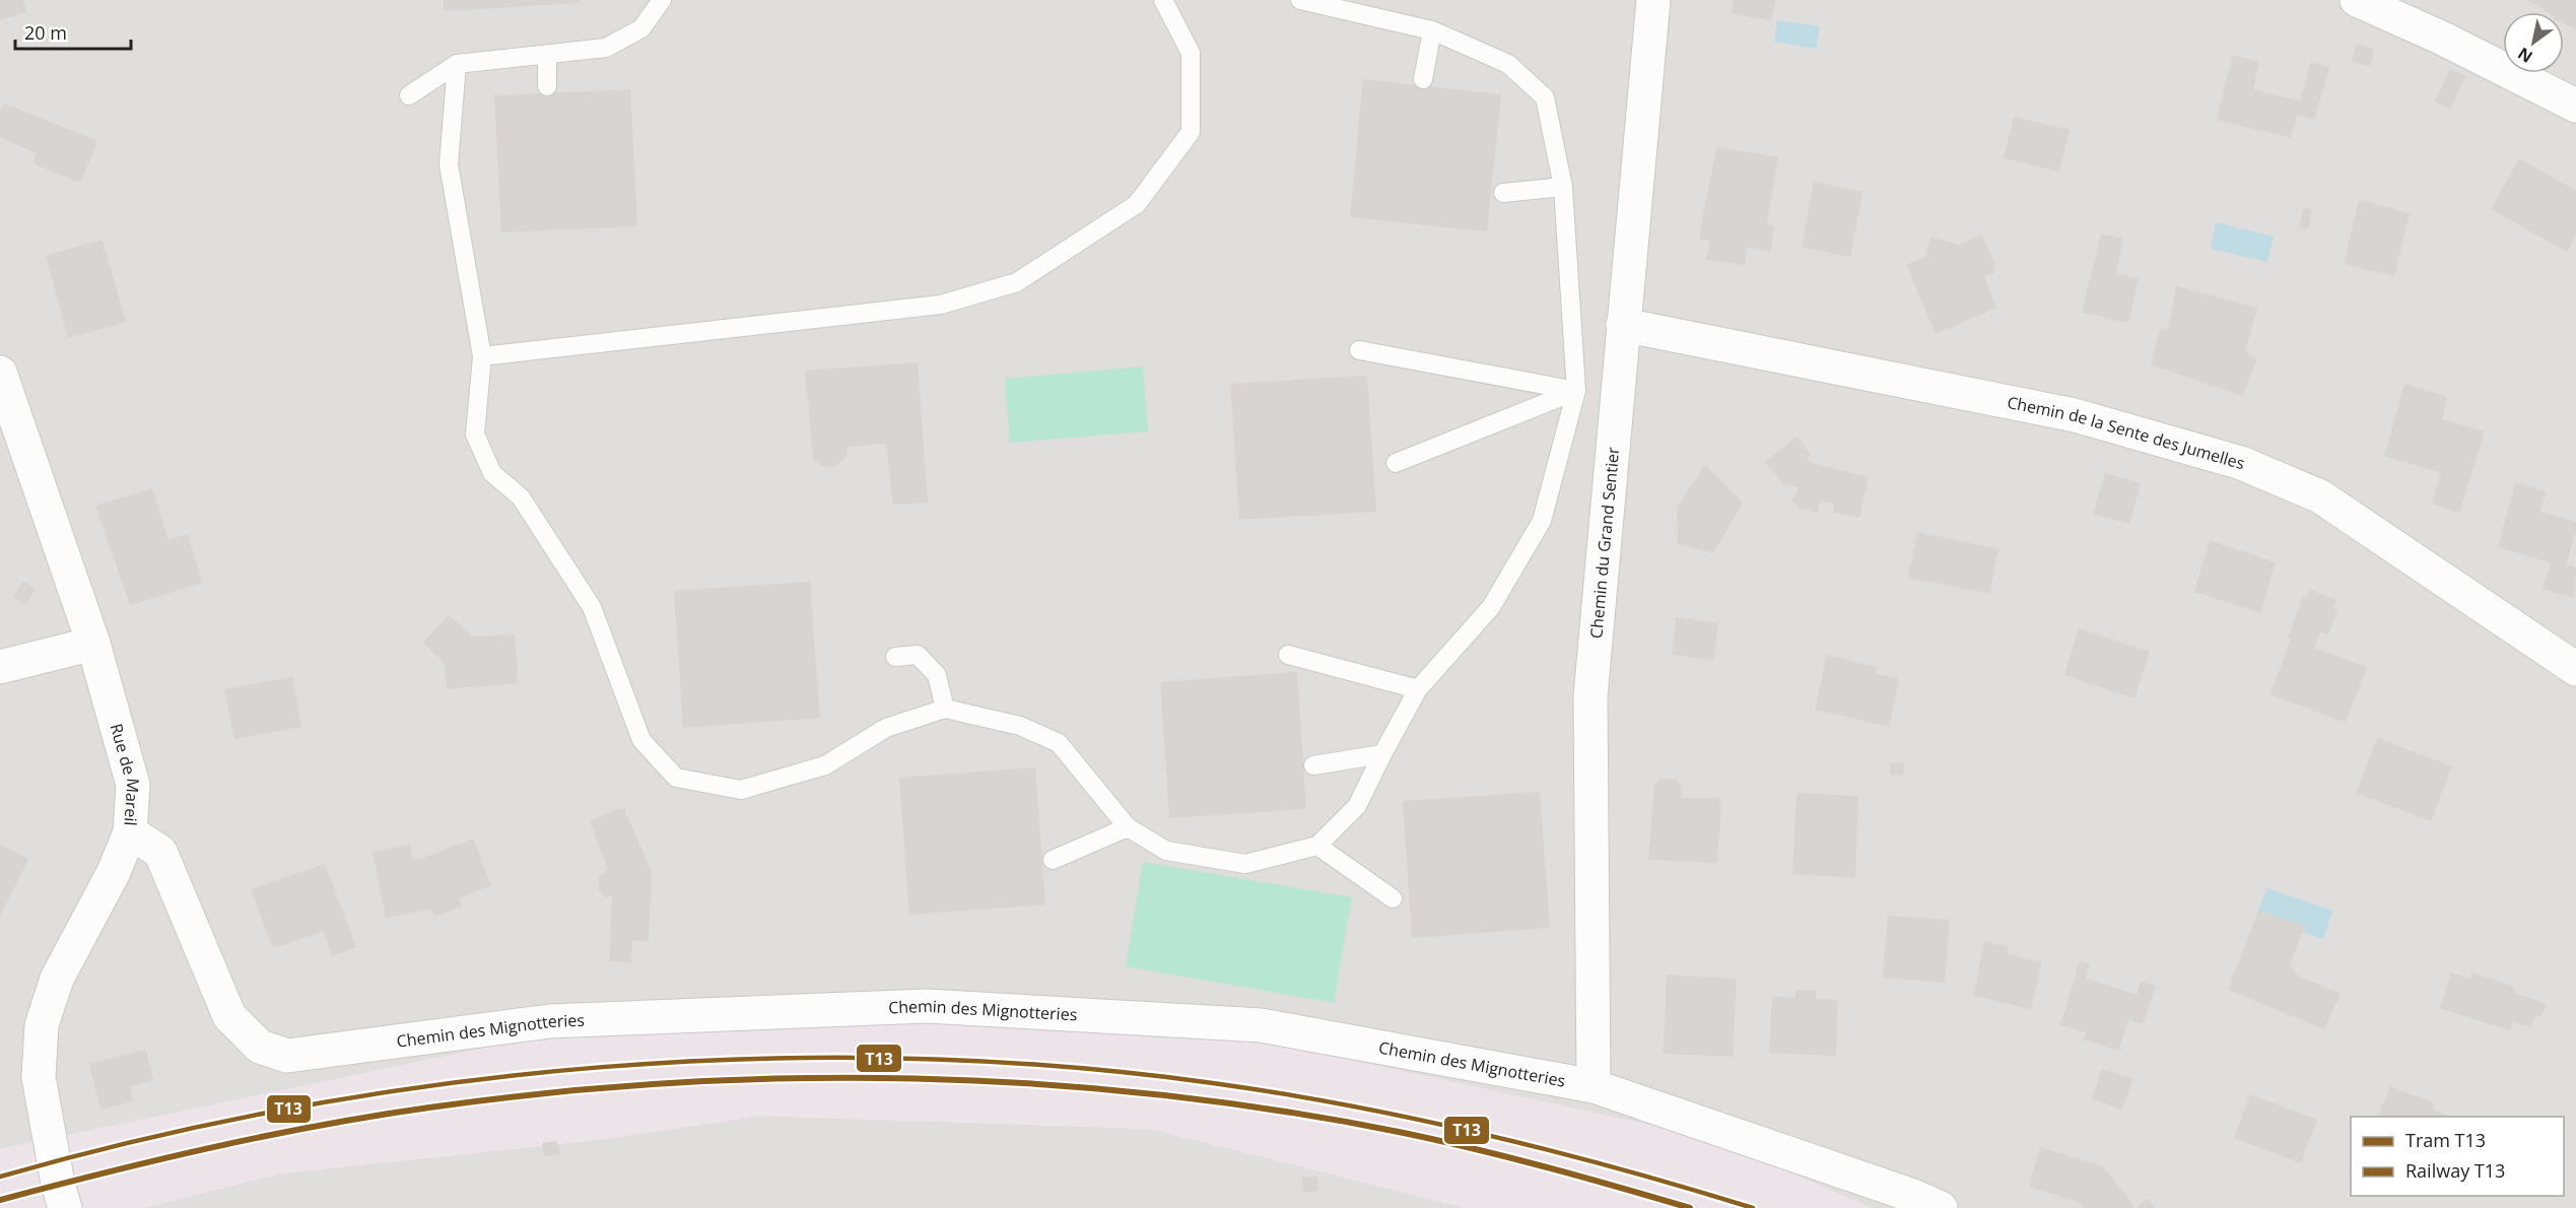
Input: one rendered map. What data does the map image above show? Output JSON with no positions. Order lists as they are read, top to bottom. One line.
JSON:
{"streets":{"street":["Chemin de la Sente des Jumelles","Chemin du Grand Sentier","Rue de Mareil","Chemin des Mignotteries"]},"crossings":[["Chemin de la Sente des Jumelles","Chemin du Grand Sentier"],["Chemin du Grand Sentier","Chemin des Mignotteries"],["Rue de Mareil","Chemin des Mignotteries"]],"lines":["tram line T13","rail line T13"],"legend":["Tram T13","Railway T13"],"scale_bar":"20 m","north":"bottom left"}
